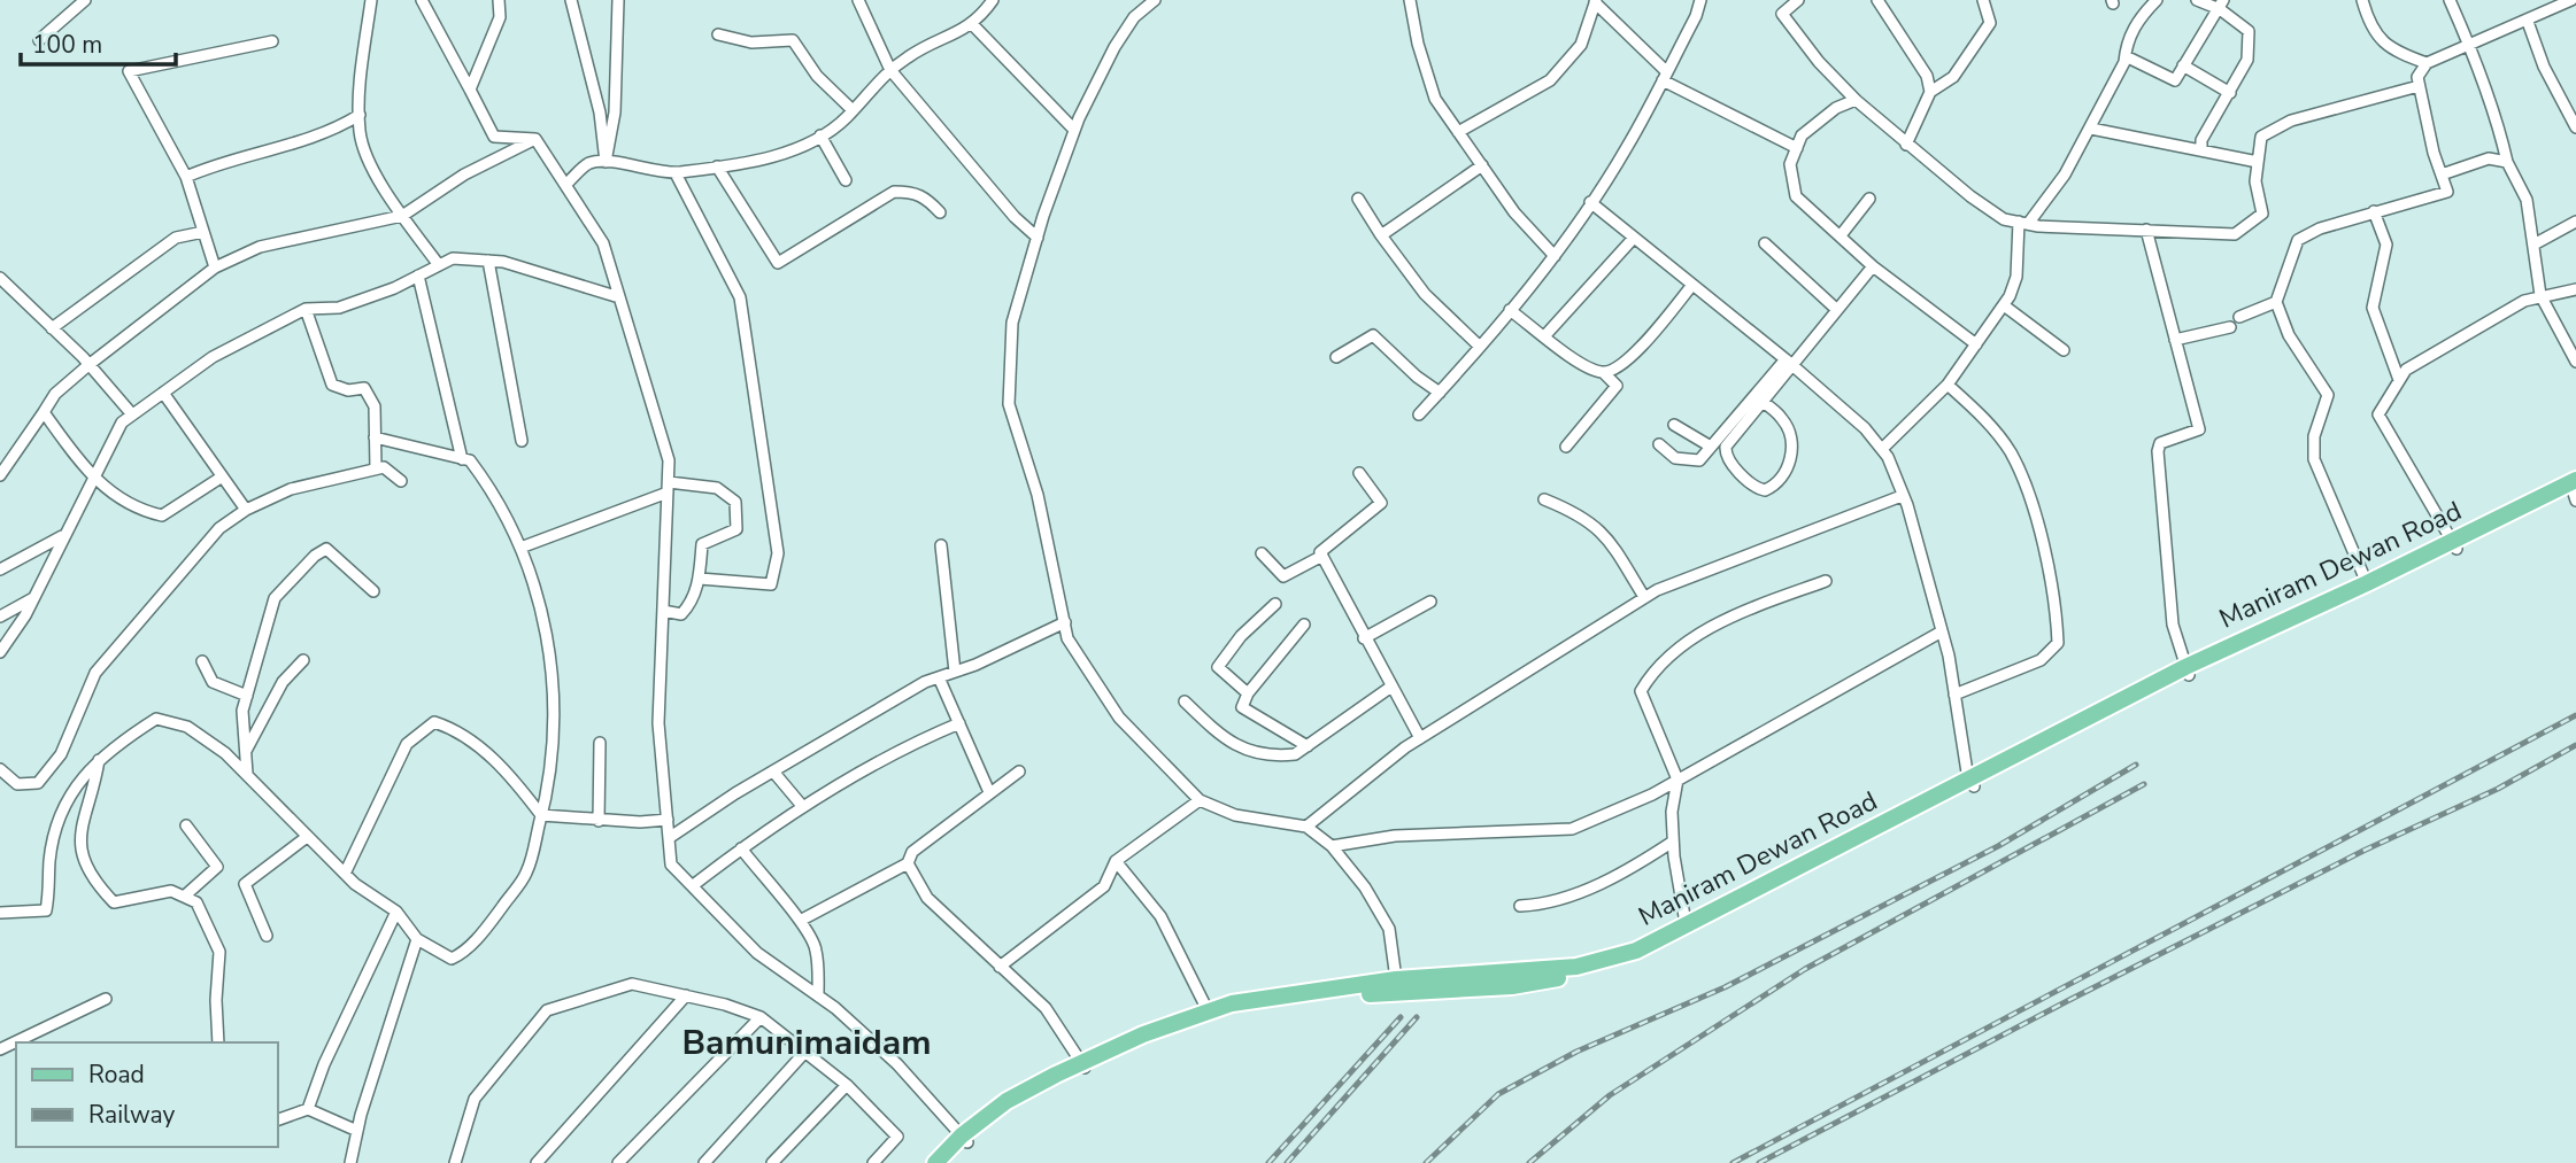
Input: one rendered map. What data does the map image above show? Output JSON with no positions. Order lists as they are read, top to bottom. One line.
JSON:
{"streets":{"main road":["Maniram Dewan Road"]},"districts":["Bamunimaidam"],"legend":["Road","Railway"],"scale_bar":"100 m"}
